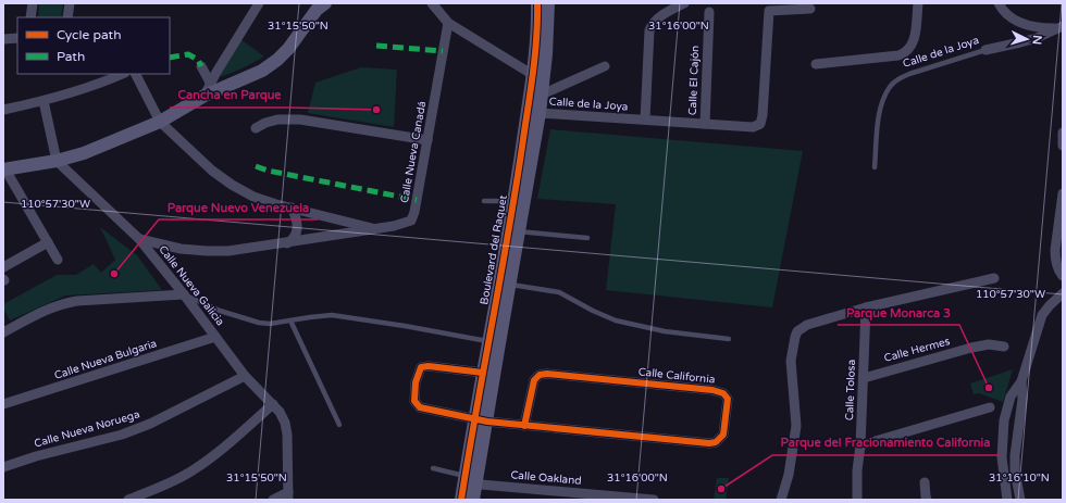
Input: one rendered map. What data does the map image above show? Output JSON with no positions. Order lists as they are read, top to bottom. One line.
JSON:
{"streets":{"street":["Calle de la Joya","Calle El Cajón","Calle Nueva Canadá","Boulevard del Raquet","Calle Nueva Galicia","Calle Hermes","Calle Nueva Bulgaria","Calle California","Calle Tolosa","Calle Nueva Noruega","Calle Oakland"]},"crossings":[["Calle de la Joya","Calle El Cajón"],["Calle de la Joya","Boulevard del Raquet"],["Calle Nueva Canadá","Calle Nueva Galicia"],["Boulevard del Raquet","Calle California"],["Boulevard del Raquet","Calle Oakland"],["Calle Nueva Galicia","Calle Nueva Bulgaria"],["Calle Nueva Galicia","Calle Nueva Noruega"],["Calle Hermes","Calle Tolosa"]],"places":["Cancha en Parque","Parque Nuevo Venezuela","Parque Monarca 3","Parque del Fracionamiento California"],"legend":["Cycle path","Path"],"north":"right","coordinates":["31°15'50\"N","31°16'00\"N","110°57'30\"W","31°16'10\"N"]}
